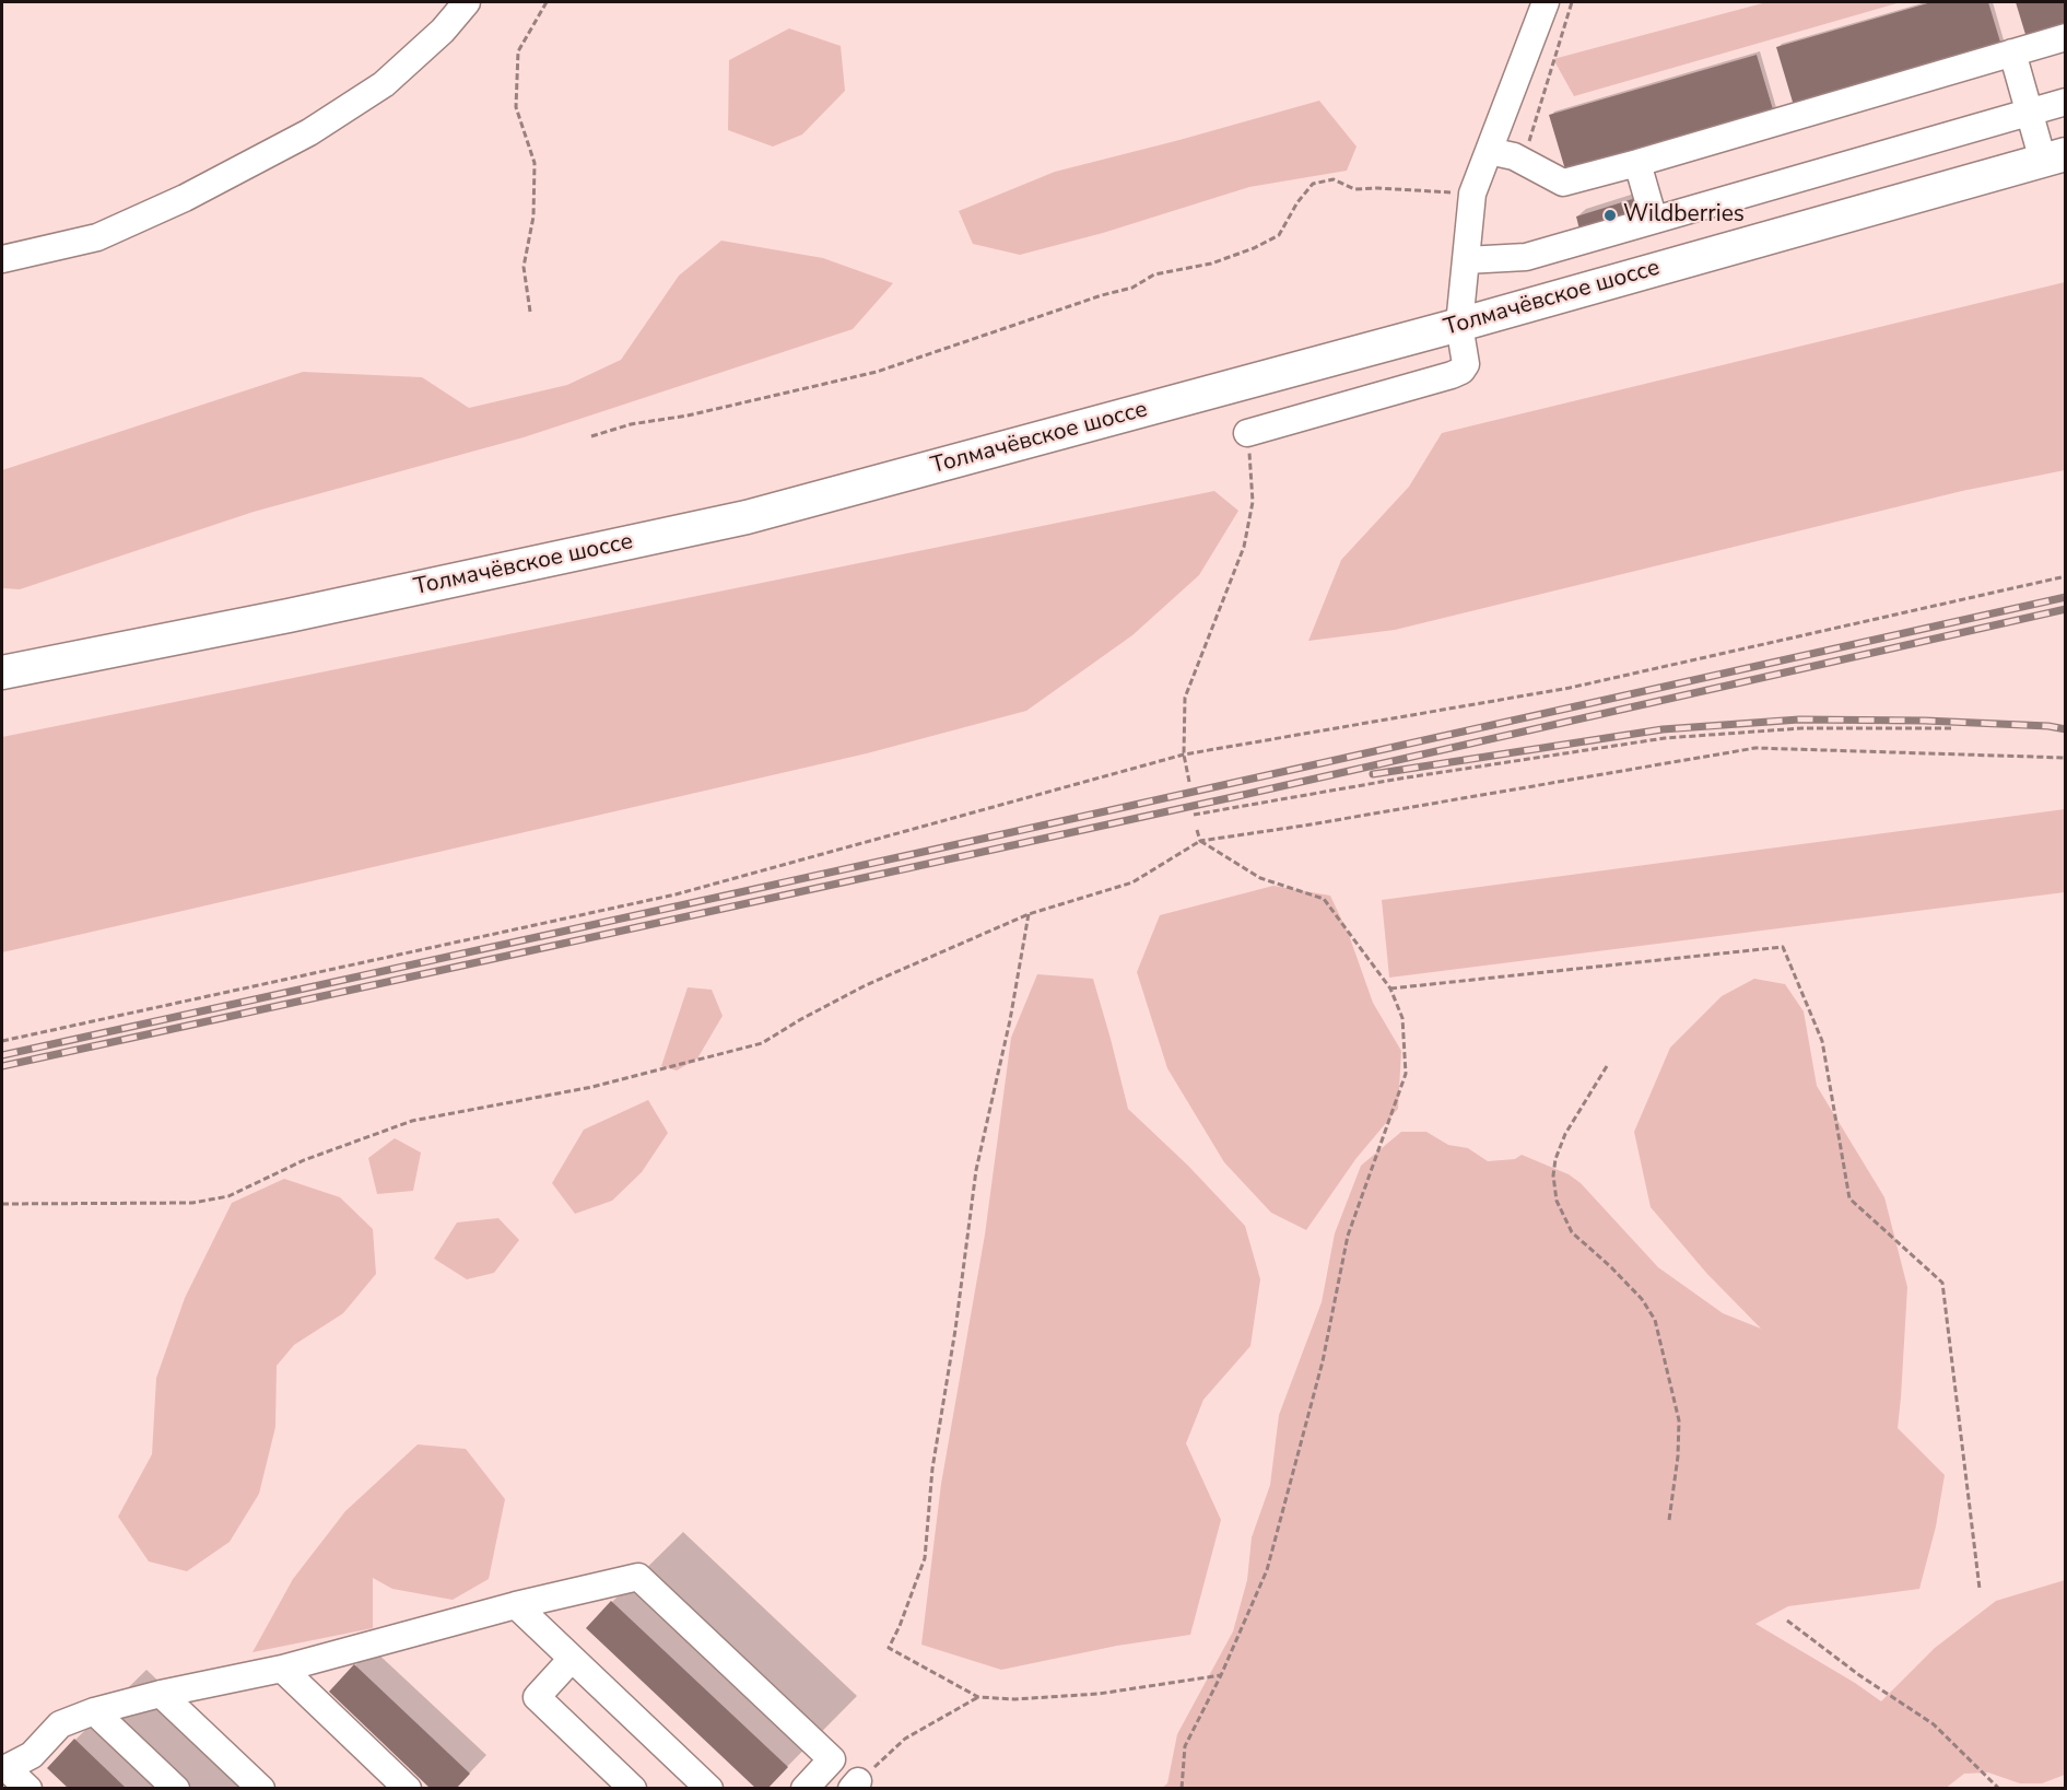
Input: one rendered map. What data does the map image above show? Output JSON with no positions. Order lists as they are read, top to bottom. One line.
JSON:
{"streets":{"main road":["Толмачёвское шоссе"]},"places":["Wildberries"]}
